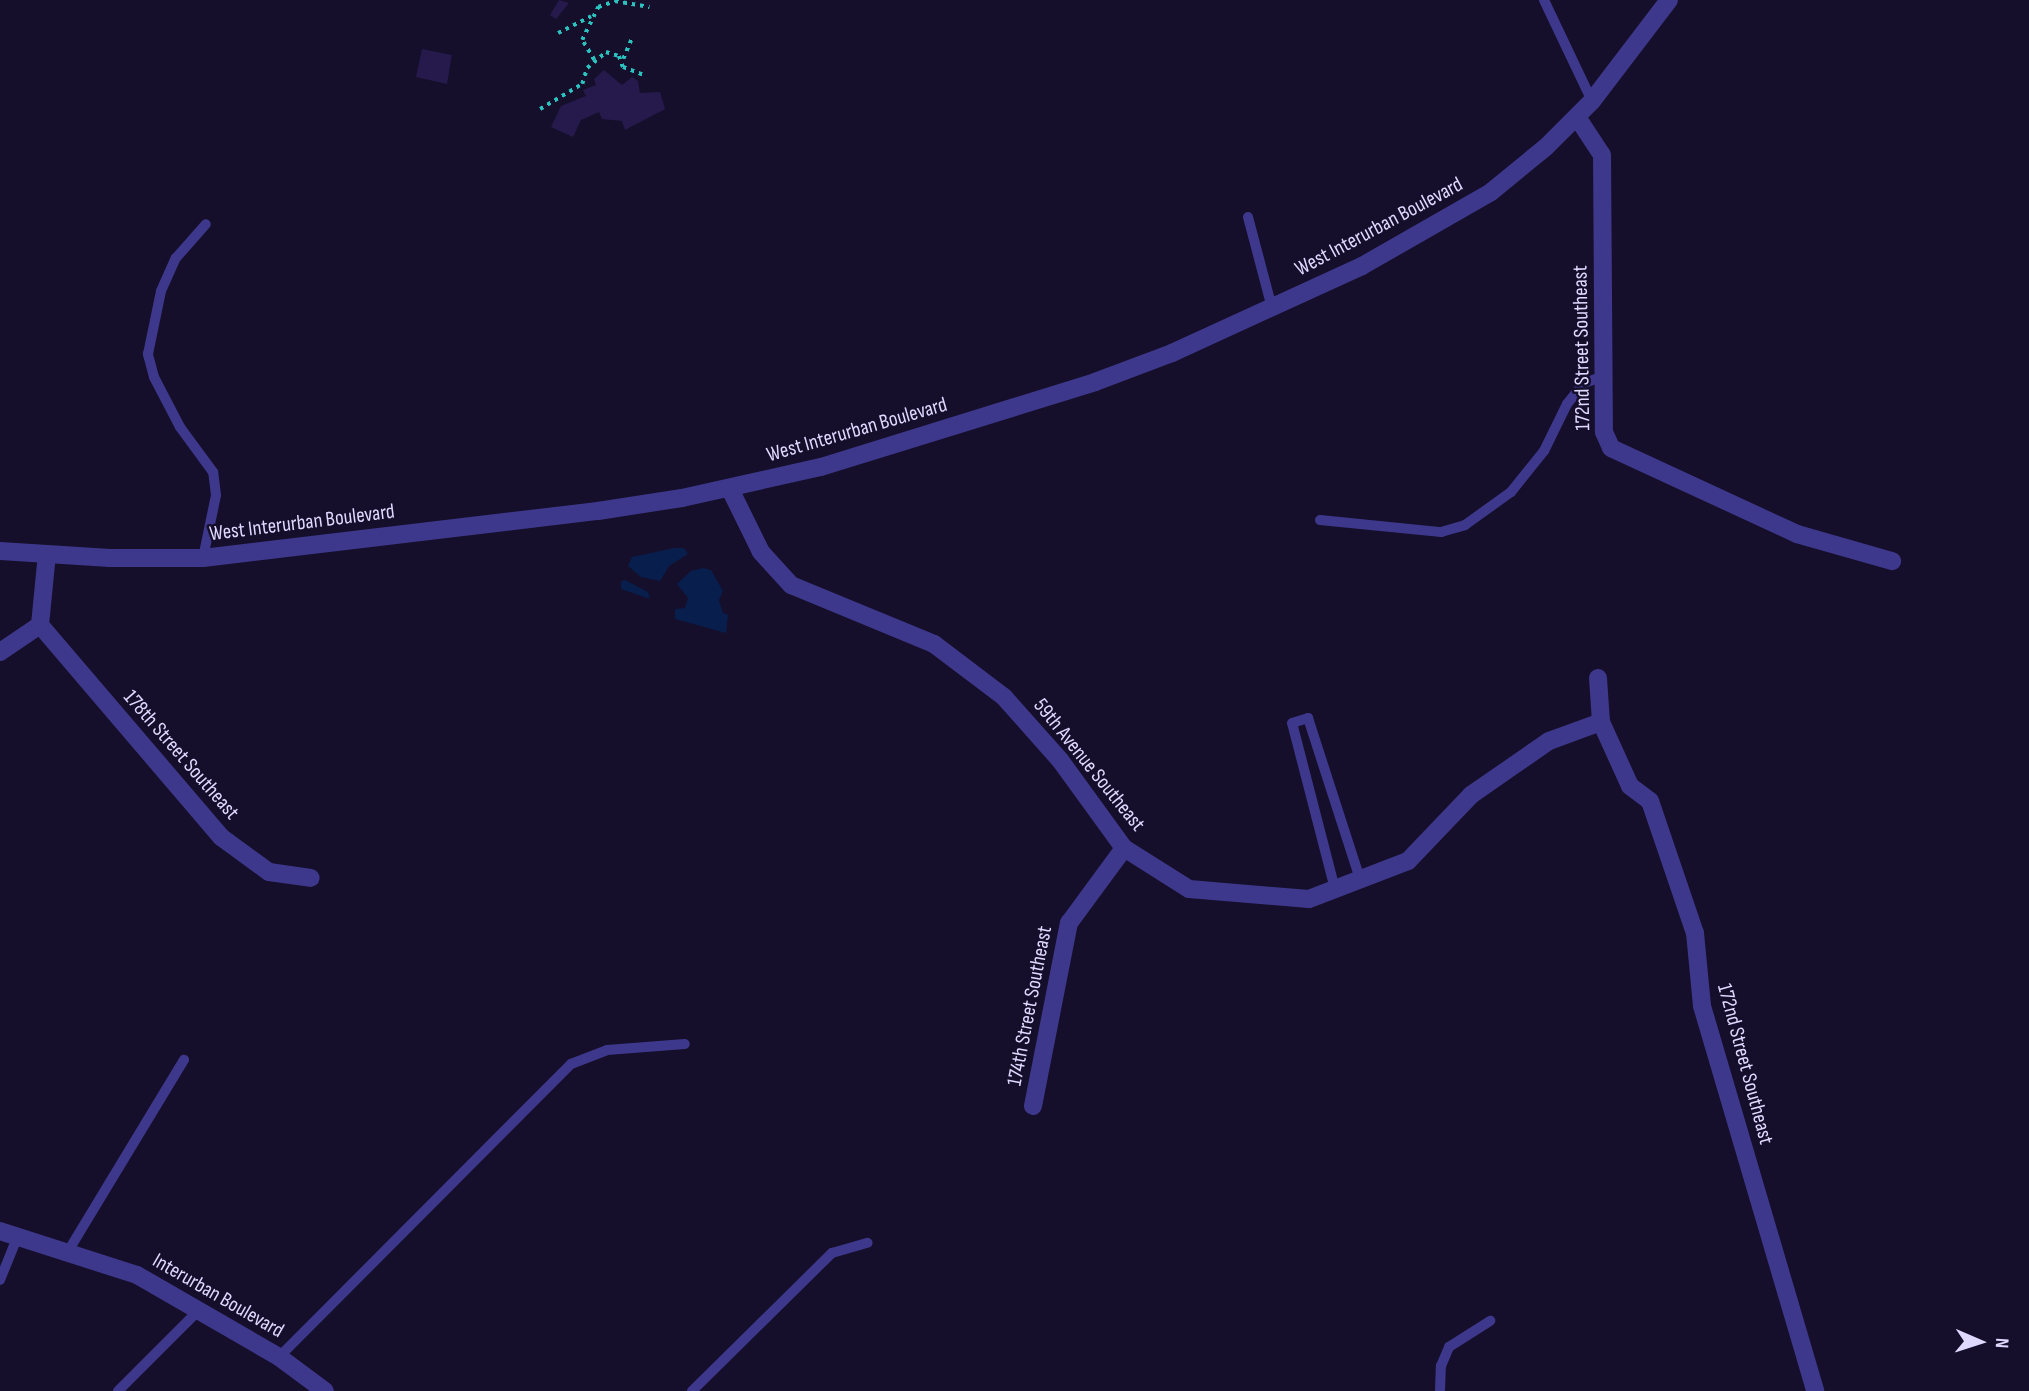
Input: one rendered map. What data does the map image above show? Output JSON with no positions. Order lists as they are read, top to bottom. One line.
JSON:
{"streets":{"street":["West Interurban Boulevard","172nd Street Southeast","178th Street Southeast","59th Avenue Southeast","174th Street Southeast","Interurban Boulevard"]},"crossings":[["West Interurban Boulevard","172nd Street Southeast"],["West Interurban Boulevard","59th Avenue Southeast"],["172nd Street Southeast","59th Avenue Southeast"],["59th Avenue Southeast","174th Street Southeast"]],"north":"right"}
